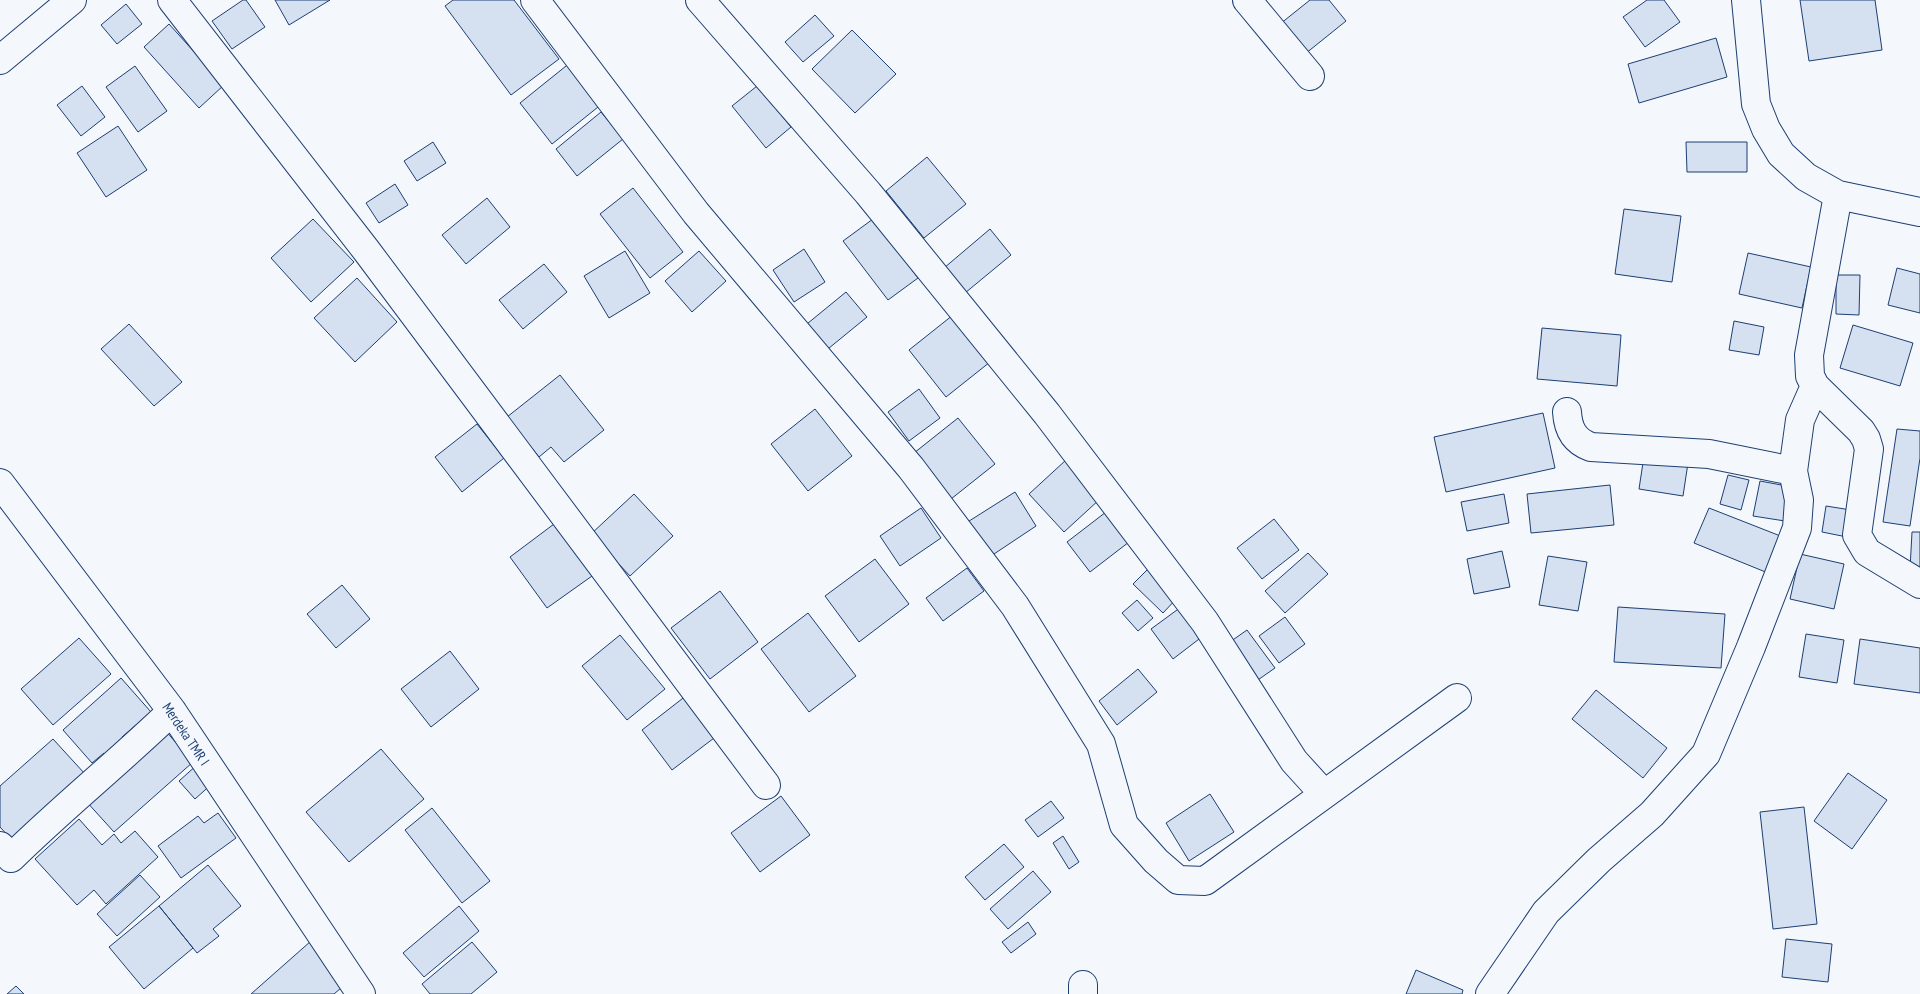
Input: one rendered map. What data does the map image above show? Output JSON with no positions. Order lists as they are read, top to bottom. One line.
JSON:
{"streets":{"street":["Merdeka TMR I"]}}
